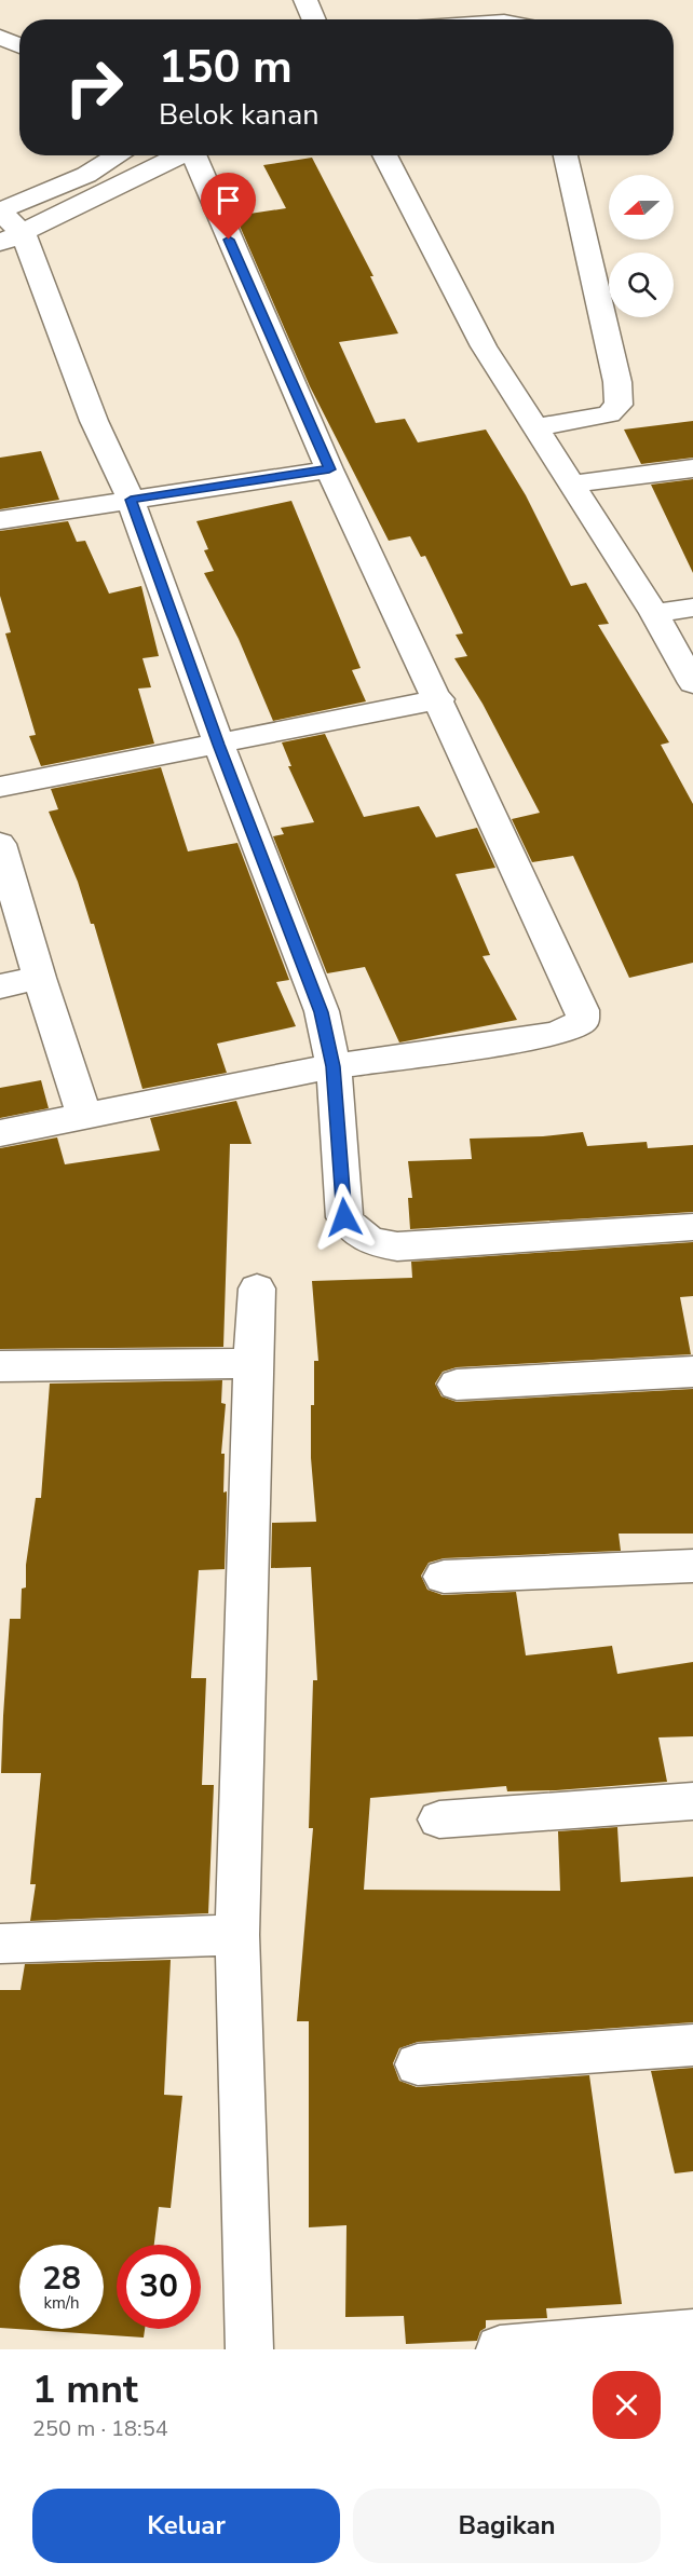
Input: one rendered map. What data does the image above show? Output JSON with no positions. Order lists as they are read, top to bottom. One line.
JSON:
{"north":"left","page":{"turn":["150 m","Belok kanan"],"speed":"28 km/h","limit":"30","heading":["1 mnt","250 m · 18:54"],"buttons":["Keluar","Bagikan"]}}
